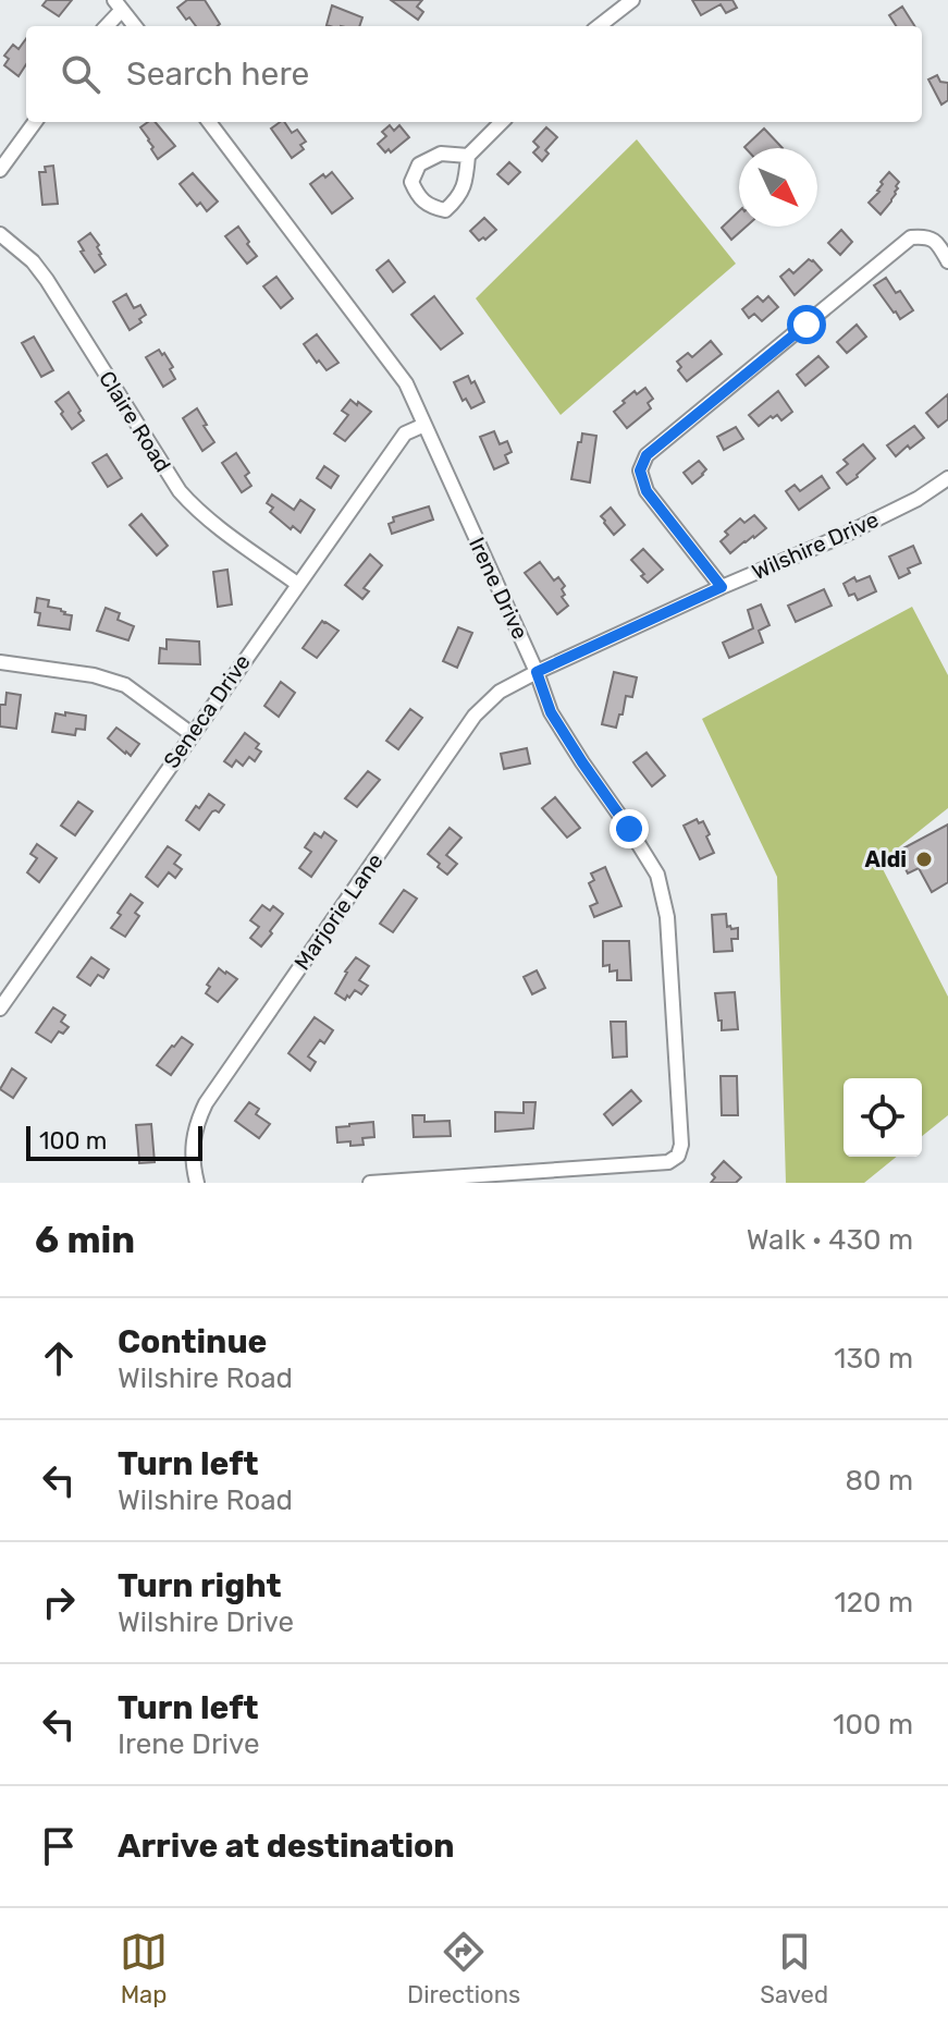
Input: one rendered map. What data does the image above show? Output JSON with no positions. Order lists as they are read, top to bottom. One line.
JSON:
{"streets":{"street":["Claire Road","Wilshire Drive","Irene Drive","Seneca Drive","Marjorie Lane"]},"crossings":[["Claire Road","Seneca Drive"],["Wilshire Drive","Irene Drive"],["Wilshire Drive","Marjorie Lane"],["Irene Drive","Seneca Drive"],["Irene Drive","Marjorie Lane"]],"places":["Aldi"],"scale_bar":"100 m","north":"bottom right","page":{"search":"Search here","scale":"100 m","heading":["6 min","Walk · 430 m"],"list":[["Continue","Wilshire Road","130 m"],["Turn left","Wilshire Road","80 m"],["Turn right","Wilshire Drive","120 m"],["Turn left","Irene Drive","100 m"],"Arrive at destination"],"nav":["Map","Directions","Saved"]}}
